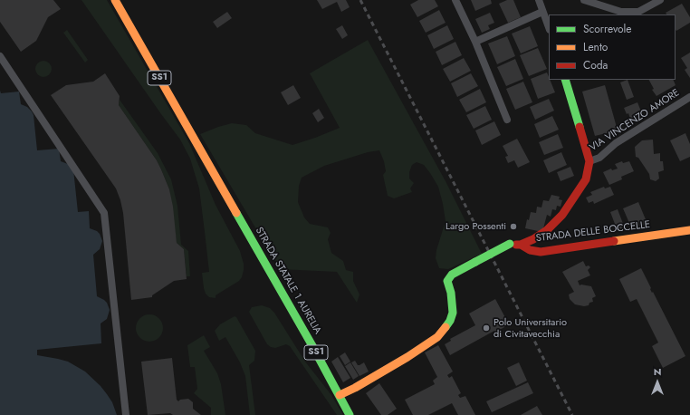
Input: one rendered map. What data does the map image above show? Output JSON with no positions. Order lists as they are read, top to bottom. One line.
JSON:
{"streets":{"street":["SS1","VIA VINCENZO AMORE","STRADA DELLE BOCCELLE","STRADA STATALE 1 AURELIA"]},"crossings":[["STRADA DELLE BOCCELLE","STRADA STATALE 1 AURELIA"]],"places":["Largo Possenti","Polo Universitario di Civitavecchia"],"legend":["Scorrevole","Lento","Coda"],"north":"top"}
